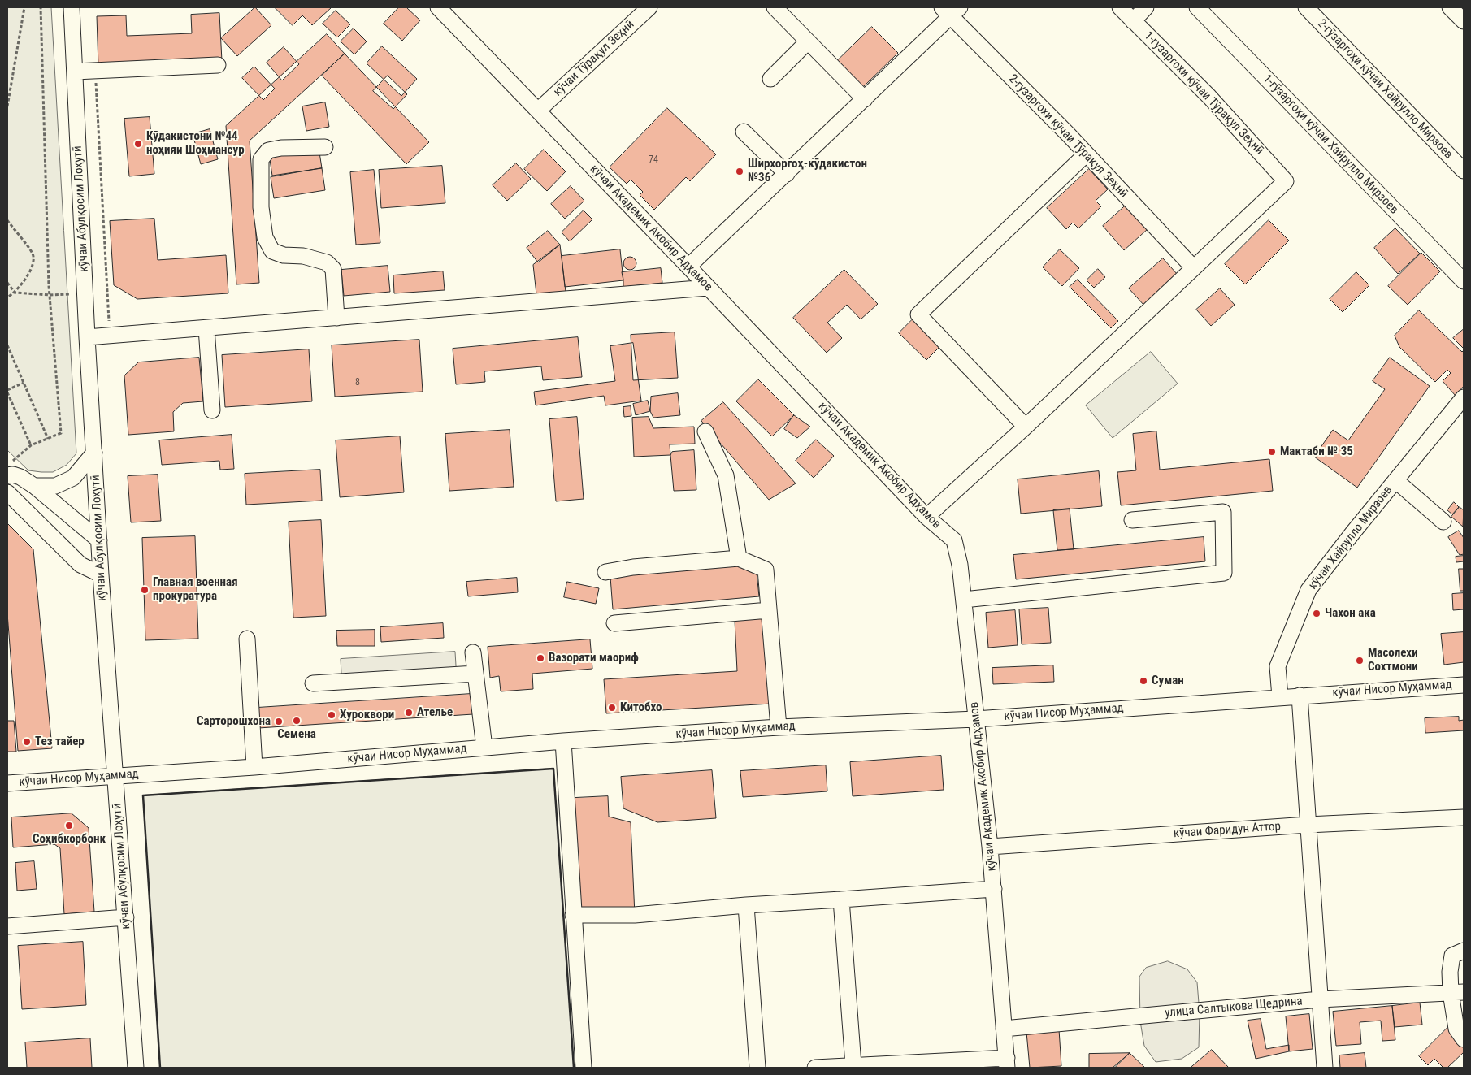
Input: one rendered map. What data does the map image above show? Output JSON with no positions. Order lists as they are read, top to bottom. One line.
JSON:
{"streets":{"street":["кӯчаи Тӯрақул Зеҳнӣ","2-гӯзаргоҳи кӯчаи Хайрулло Мирзоев","1-гузаргохи кӯчаи Тӯрақул Зеҳнӣ","2-гузаргохи кӯчаи Тӯрақул Зеҳнӣ","1-гӯзаргоҳи кӯчаи Хайрулло Мирзоев","кӯчаи Абулқосим Лоҳутӣ","кӯчаи Академик Акобир Адҳамов","кӯчаи Хайрулло Мирзоев","кӯчаи Нисор Муҳаммад","кӯчаи Фаридун Аттор","улица Салтыкова Щедрина"]},"crossings":[["кӯчаи Тӯрақул Зеҳнӣ","кӯчаи Академик Акобир Адҳамов"],["1-гузаргохи кӯчаи Тӯрақул Зеҳнӣ","2-гузаргохи кӯчаи Тӯрақул Зеҳнӣ"],["кӯчаи Абулқосим Лоҳутӣ","кӯчаи Нисор Муҳаммад"],["кӯчаи Академик Акобир Адҳамов","кӯчаи Нисор Муҳаммад"],["кӯчаи Академик Акобир Адҳамов","кӯчаи Фаридун Аттор"],["кӯчаи Академик Акобир Адҳамов","улица Салтыкова Щедрина"],["кӯчаи Хайрулло Мирзоев","кӯчаи Нисор Муҳаммад"]],"places":["Кӯдакистони №44 ноҳияи Шоҳмансур","Ширхоргоҳ-кӯдакистон №36","Мактаби № 35","Главная военная прокуратура","Чахон ака","Вазорати маориф","Масолехи Сохтмони","Суман","Китобхо","Ателье","Хуроквори","Семена","Сарторошхона","Тез тайер","Соҳибкорбонк"],"house_numbers":["74","8"]}
